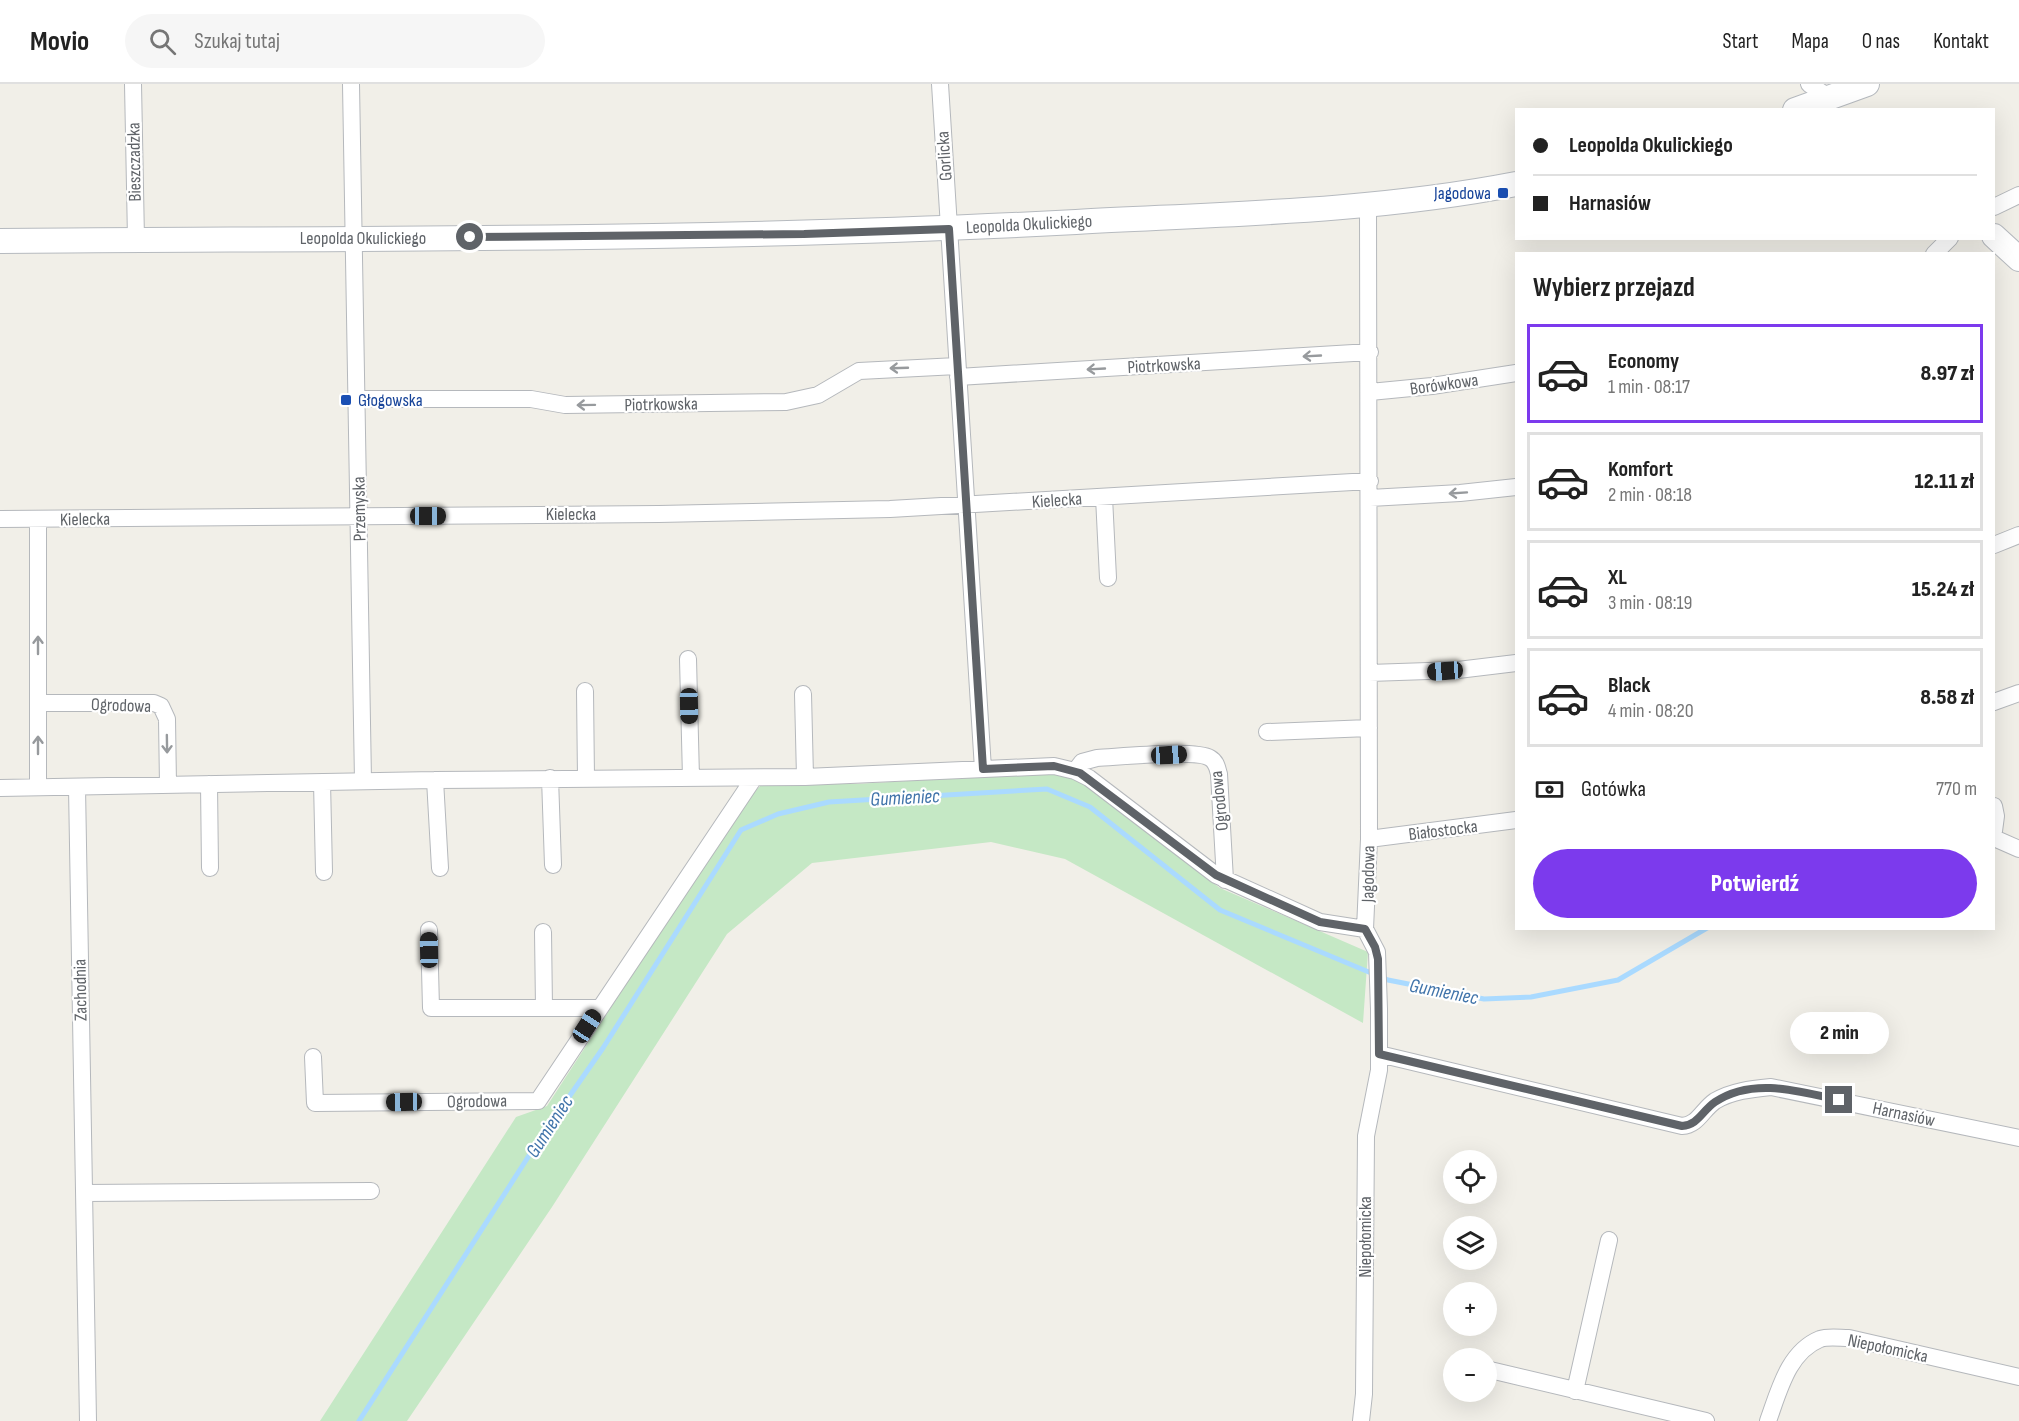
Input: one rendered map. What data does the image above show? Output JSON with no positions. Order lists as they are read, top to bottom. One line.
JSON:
{"streets":{"street":["Gorlicka","Bieszczadzka","Leopolda Okulickiego","Piotrkowska","Borówkowa","Kielecka","Przemyska","Ogrodowa","Białostocka","Jagodowa","Zachodnia","Harnasiów","Niepołomicka"]},"crossings":[["Gorlicka","Leopolda Okulickiego"],["Gorlicka","Piotrkowska"],["Gorlicka","Kielecka"],["Bieszczadzka","Leopolda Okulickiego"],["Leopolda Okulickiego","Przemyska"],["Leopolda Okulickiego","Jagodowa"],["Piotrkowska","Przemyska"],["Piotrkowska","Jagodowa"],["Borówkowa","Jagodowa"],["Kielecka","Przemyska"],["Kielecka","Ogrodowa"],["Kielecka","Jagodowa"],["Białostocka","Jagodowa"],["Jagodowa","Harnasiów"],["Jagodowa","Niepołomicka"],["Harnasiów","Niepołomicka"]],"one_way":["Piotrkowska"],"water":["Gumieniec"],"places":{"transit":["Jagodowa","Głogowska"]},"page":{"header":"Movio","search":"Szukaj tutaj","nav":["Start","Mapa","O nas","Kontakt"],"banner":["Leopolda Okulickiego","Harnasiów"],"heading":"Wybierz przejazd","list":[{"name":"Economy","note":"1 min · 08:17","value":"8.97 zł"},{"name":"Komfort","note":"2 min · 08:18","value":"12.11 zł"},{"name":"XL","note":"3 min · 08:19","value":"15.24 zł"},{"name":"Black","note":"4 min · 08:20","value":"8.58 zł"}],"pay":["Gotówka","770 m"],"buttons":"Potwierdź","bubble":"2 min","map_buttons":["+","−"]}}
